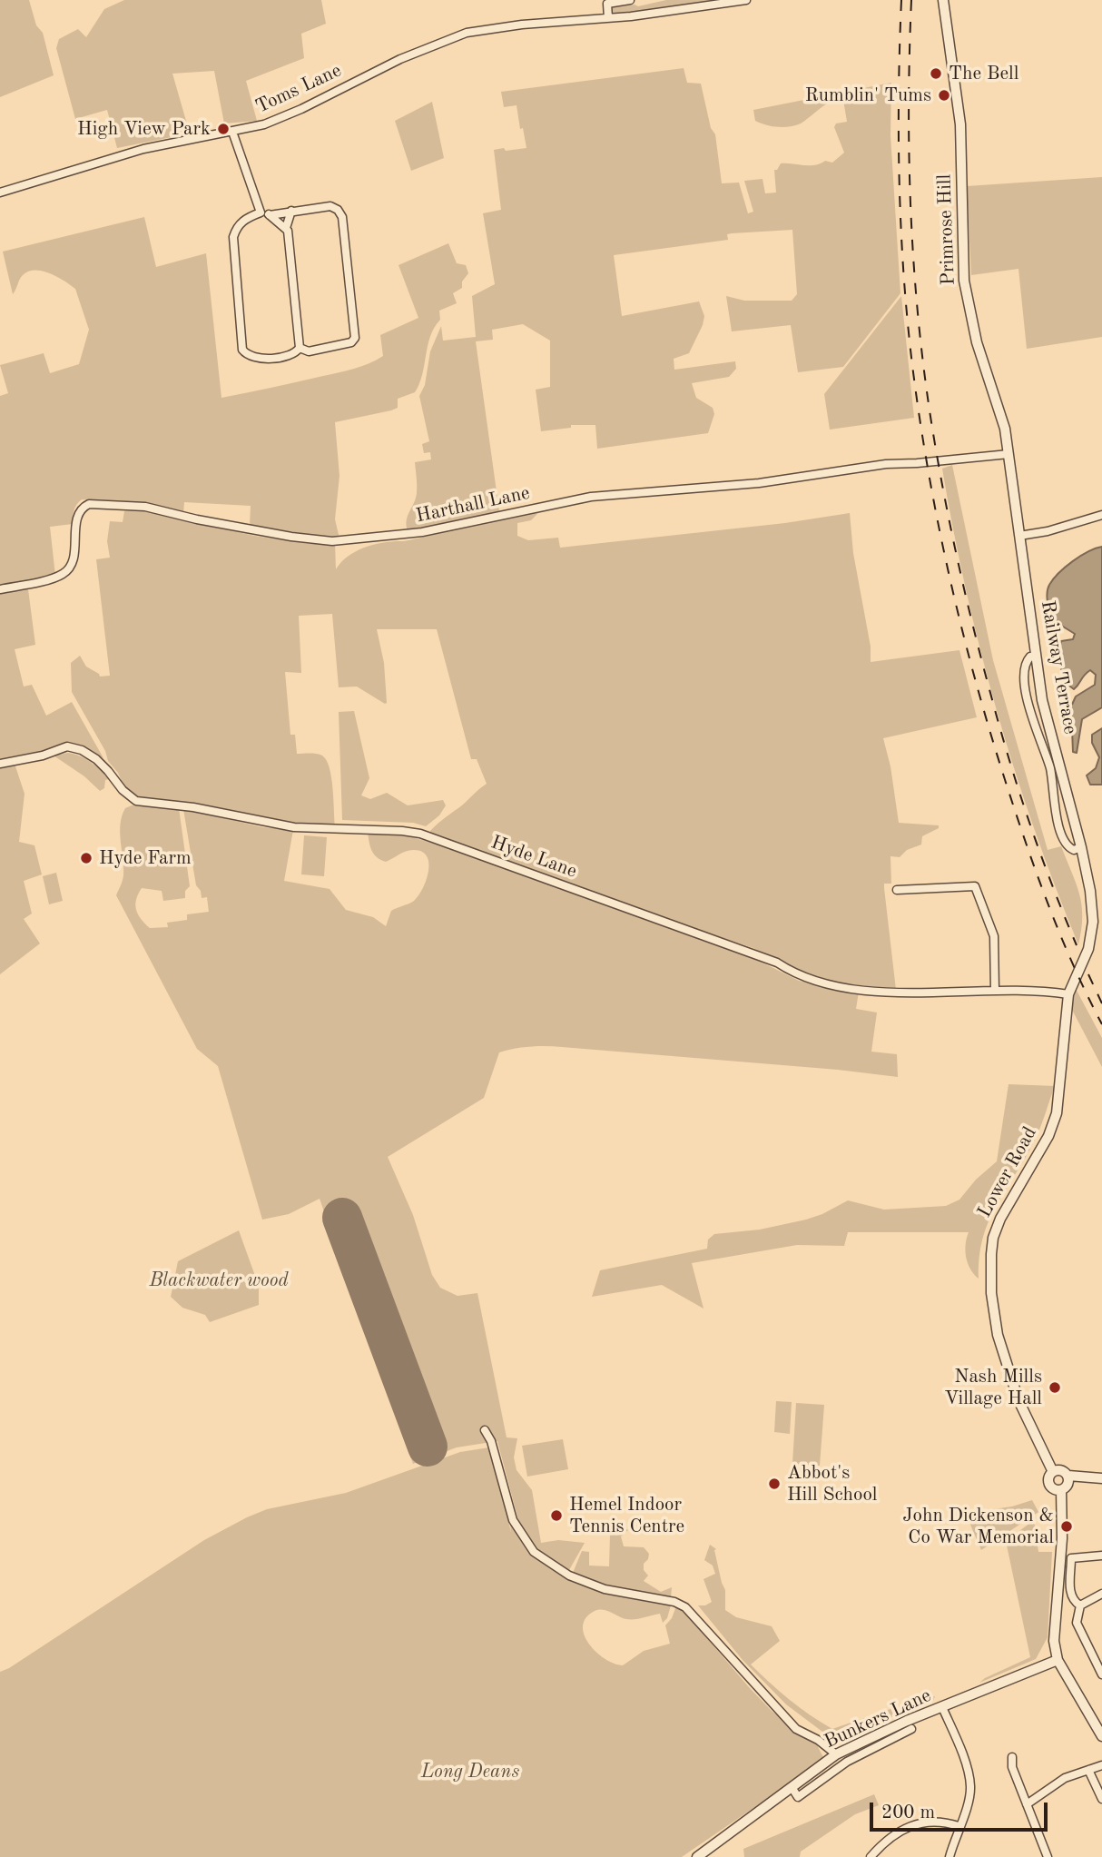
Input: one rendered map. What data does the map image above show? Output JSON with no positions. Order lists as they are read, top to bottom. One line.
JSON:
{"streets":{"street":["Toms Lane","Primrose Hill","Harthall Lane","Railway Terrace","Hyde Lane","Lower Road","Bunkers Lane"]},"crossings":[["Primrose Hill","Harthall Lane"],["Primrose Hill","Railway Terrace"],["Harthall Lane","Railway Terrace"],["Railway Terrace","Hyde Lane"],["Railway Terrace","Lower Road"],["Hyde Lane","Lower Road"]],"parks":["Blackwater wood","Long Deans"],"places":["The Bell","Rumblin' Tums","High View Park","Hyde Farm","Nash Mills Village Hall","Abbot's Hill School","Hemel Indoor Tennis Centre","John Dickenson & Co War Memorial"],"scale_bar":"200 m"}
